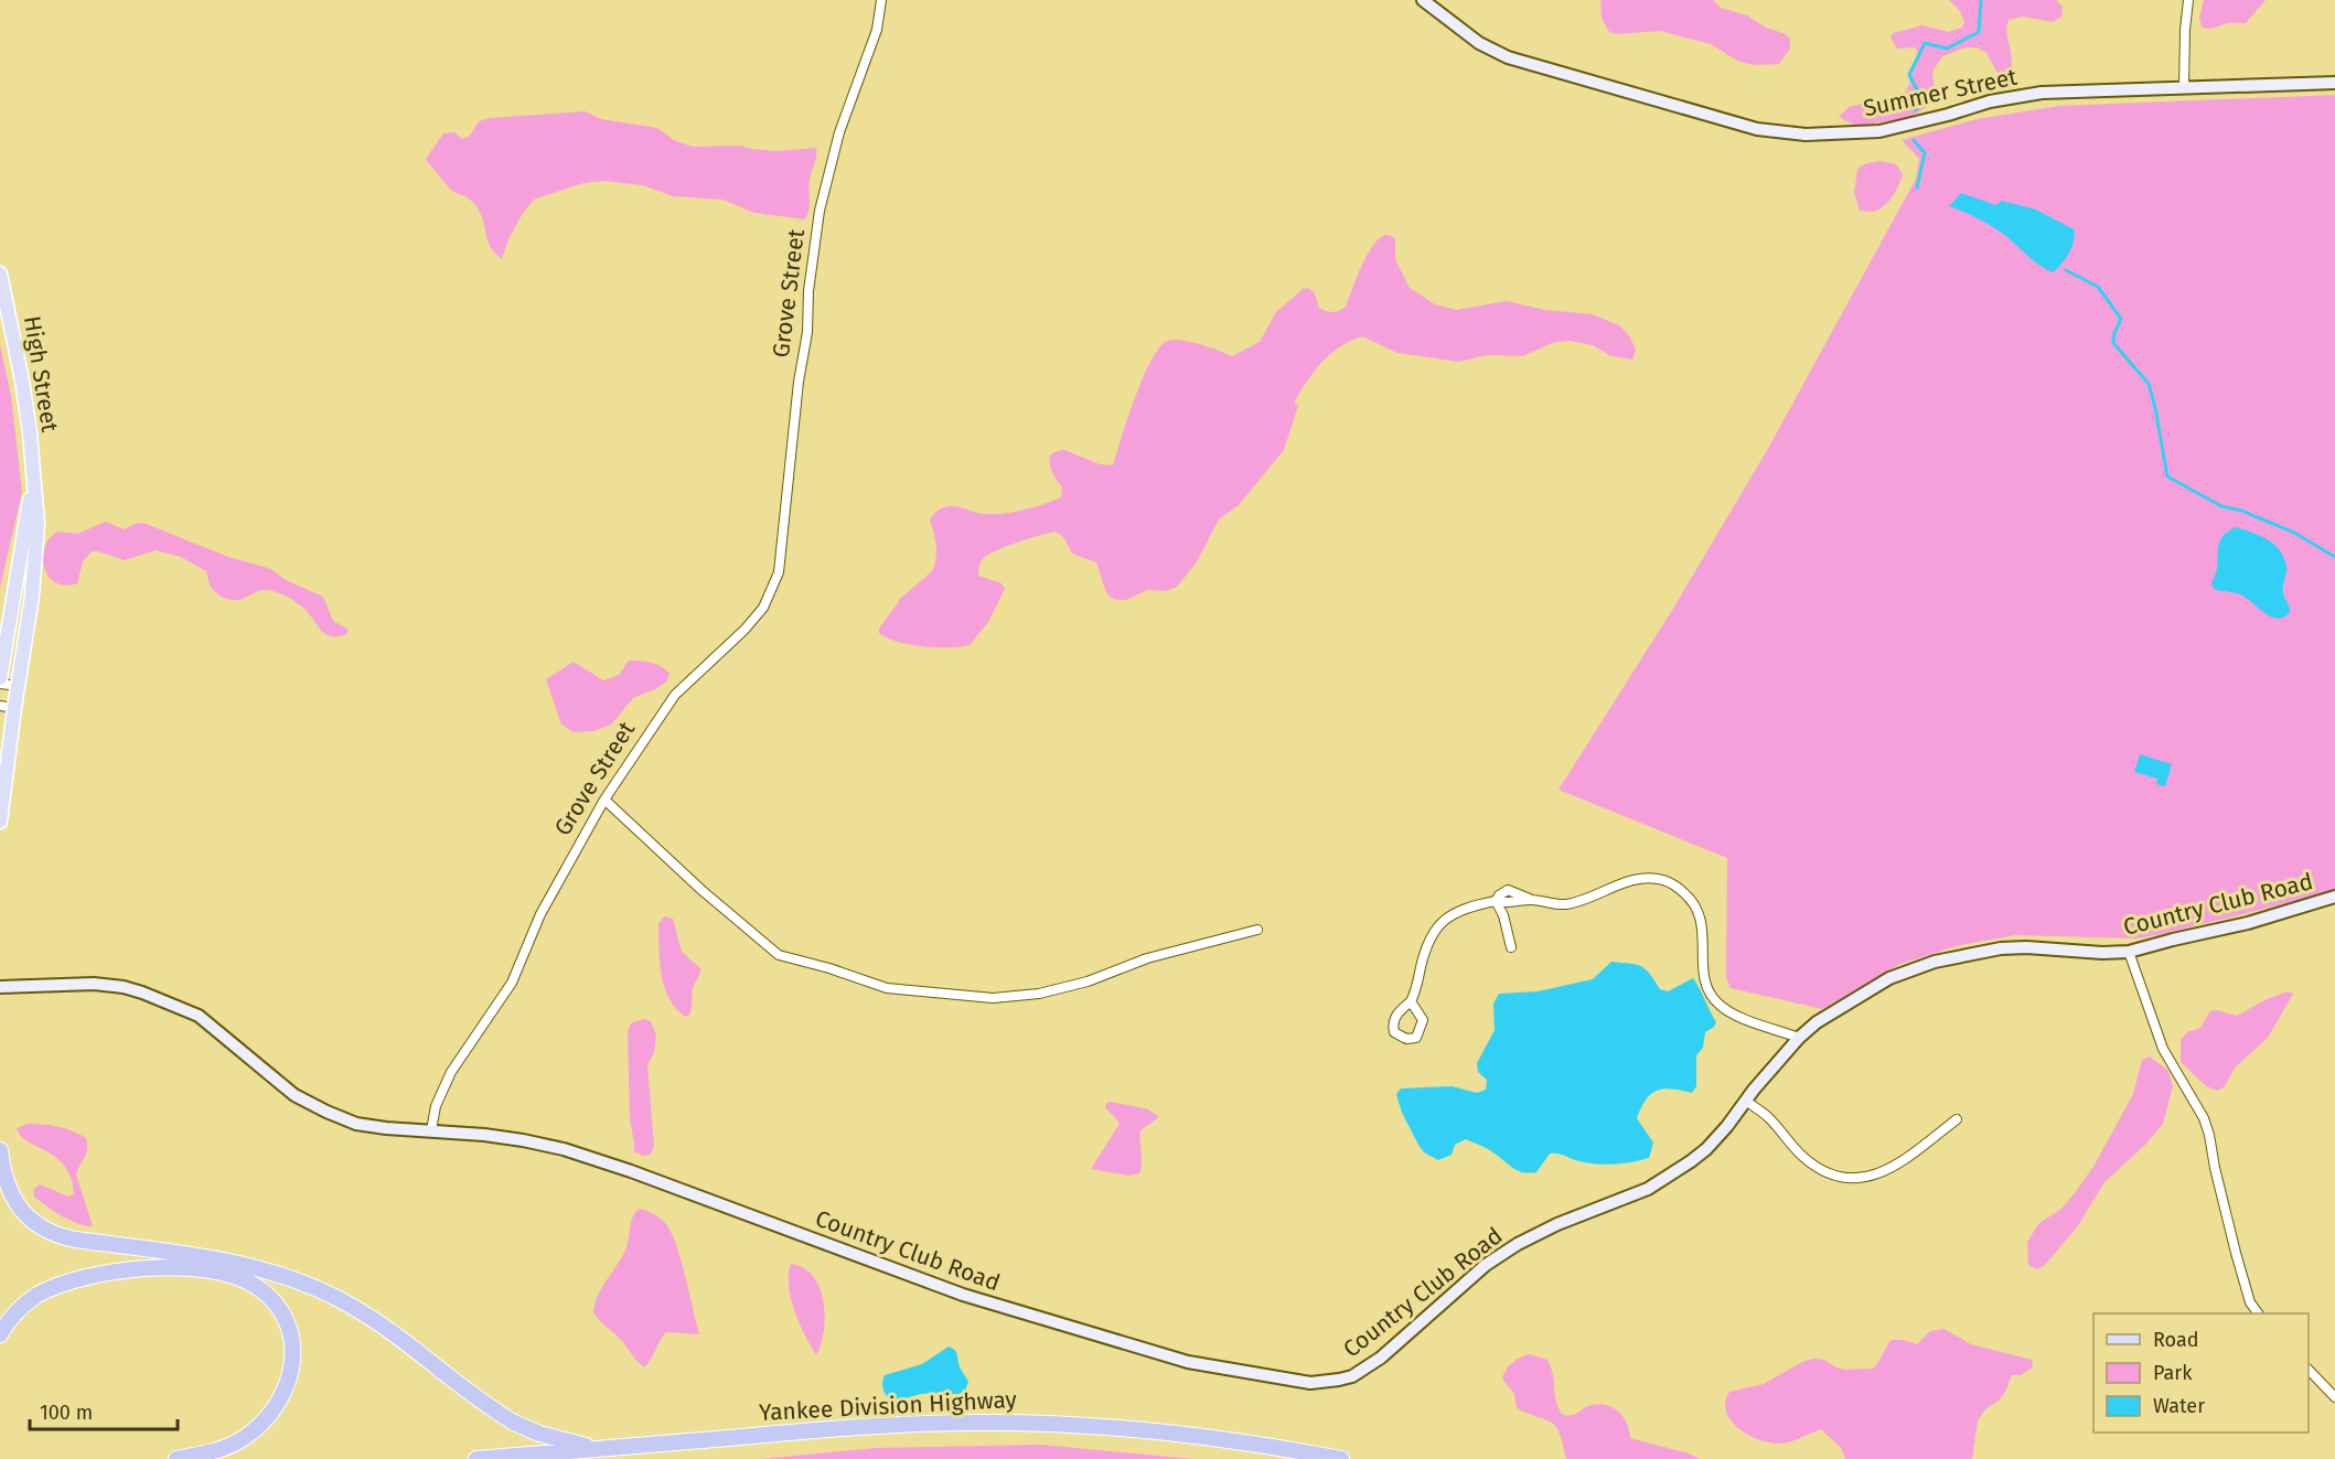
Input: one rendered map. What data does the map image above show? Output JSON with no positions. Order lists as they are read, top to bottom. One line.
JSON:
{"streets":{"highway":["Yankee Division Highway"],"main road":["High Street"],"street":["Summer Street","Grove Street","Country Club Road"]},"crossings":[["Grove Street","Country Club Road"]],"legend":["Road","Park","Water"],"scale_bar":"100 m"}
